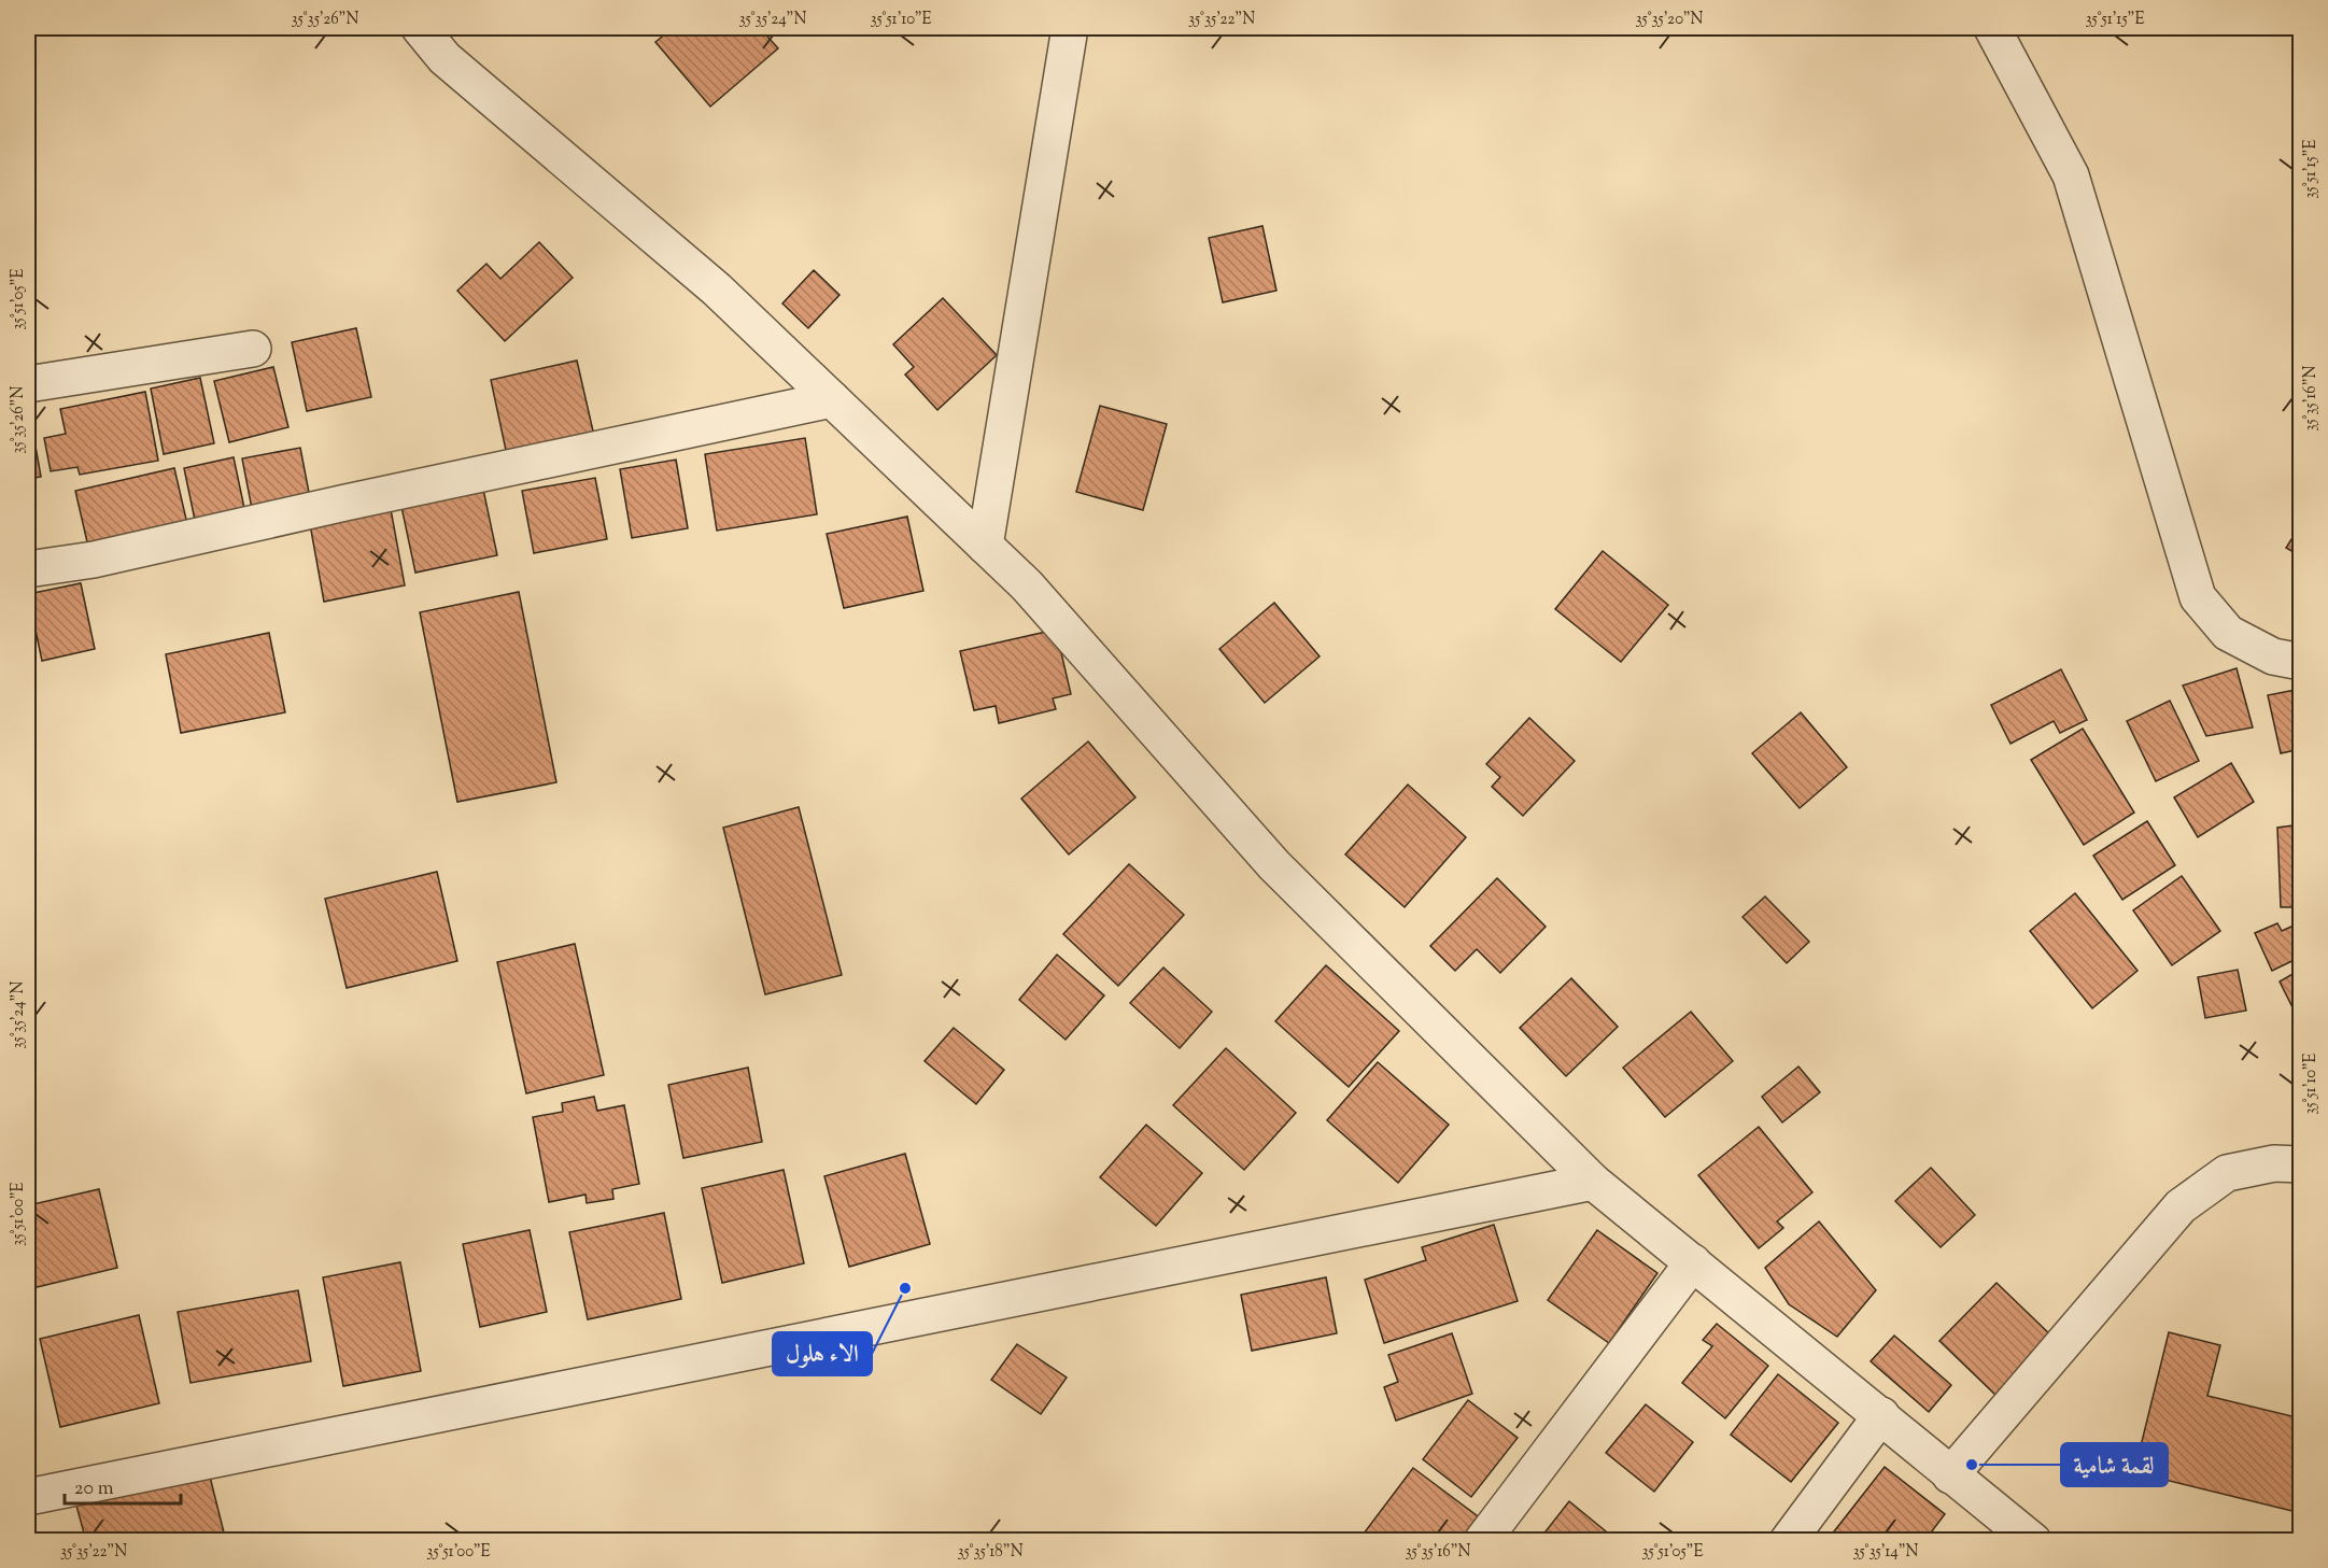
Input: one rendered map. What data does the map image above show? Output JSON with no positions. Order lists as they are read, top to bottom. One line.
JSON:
{"places":["الاء هلول","لقمة شامية"],"scale_bar":"20 m","coordinates":["35°35'26\"N","35°35'24\"N","35°51'10\"E","35°35'22\"N","35°35'20\"N","35°51'15\"E","35°51'05\"E","35°35'16\"N","35°51'00\"E","35°35'18\"N","35°35'14\"N"]}
